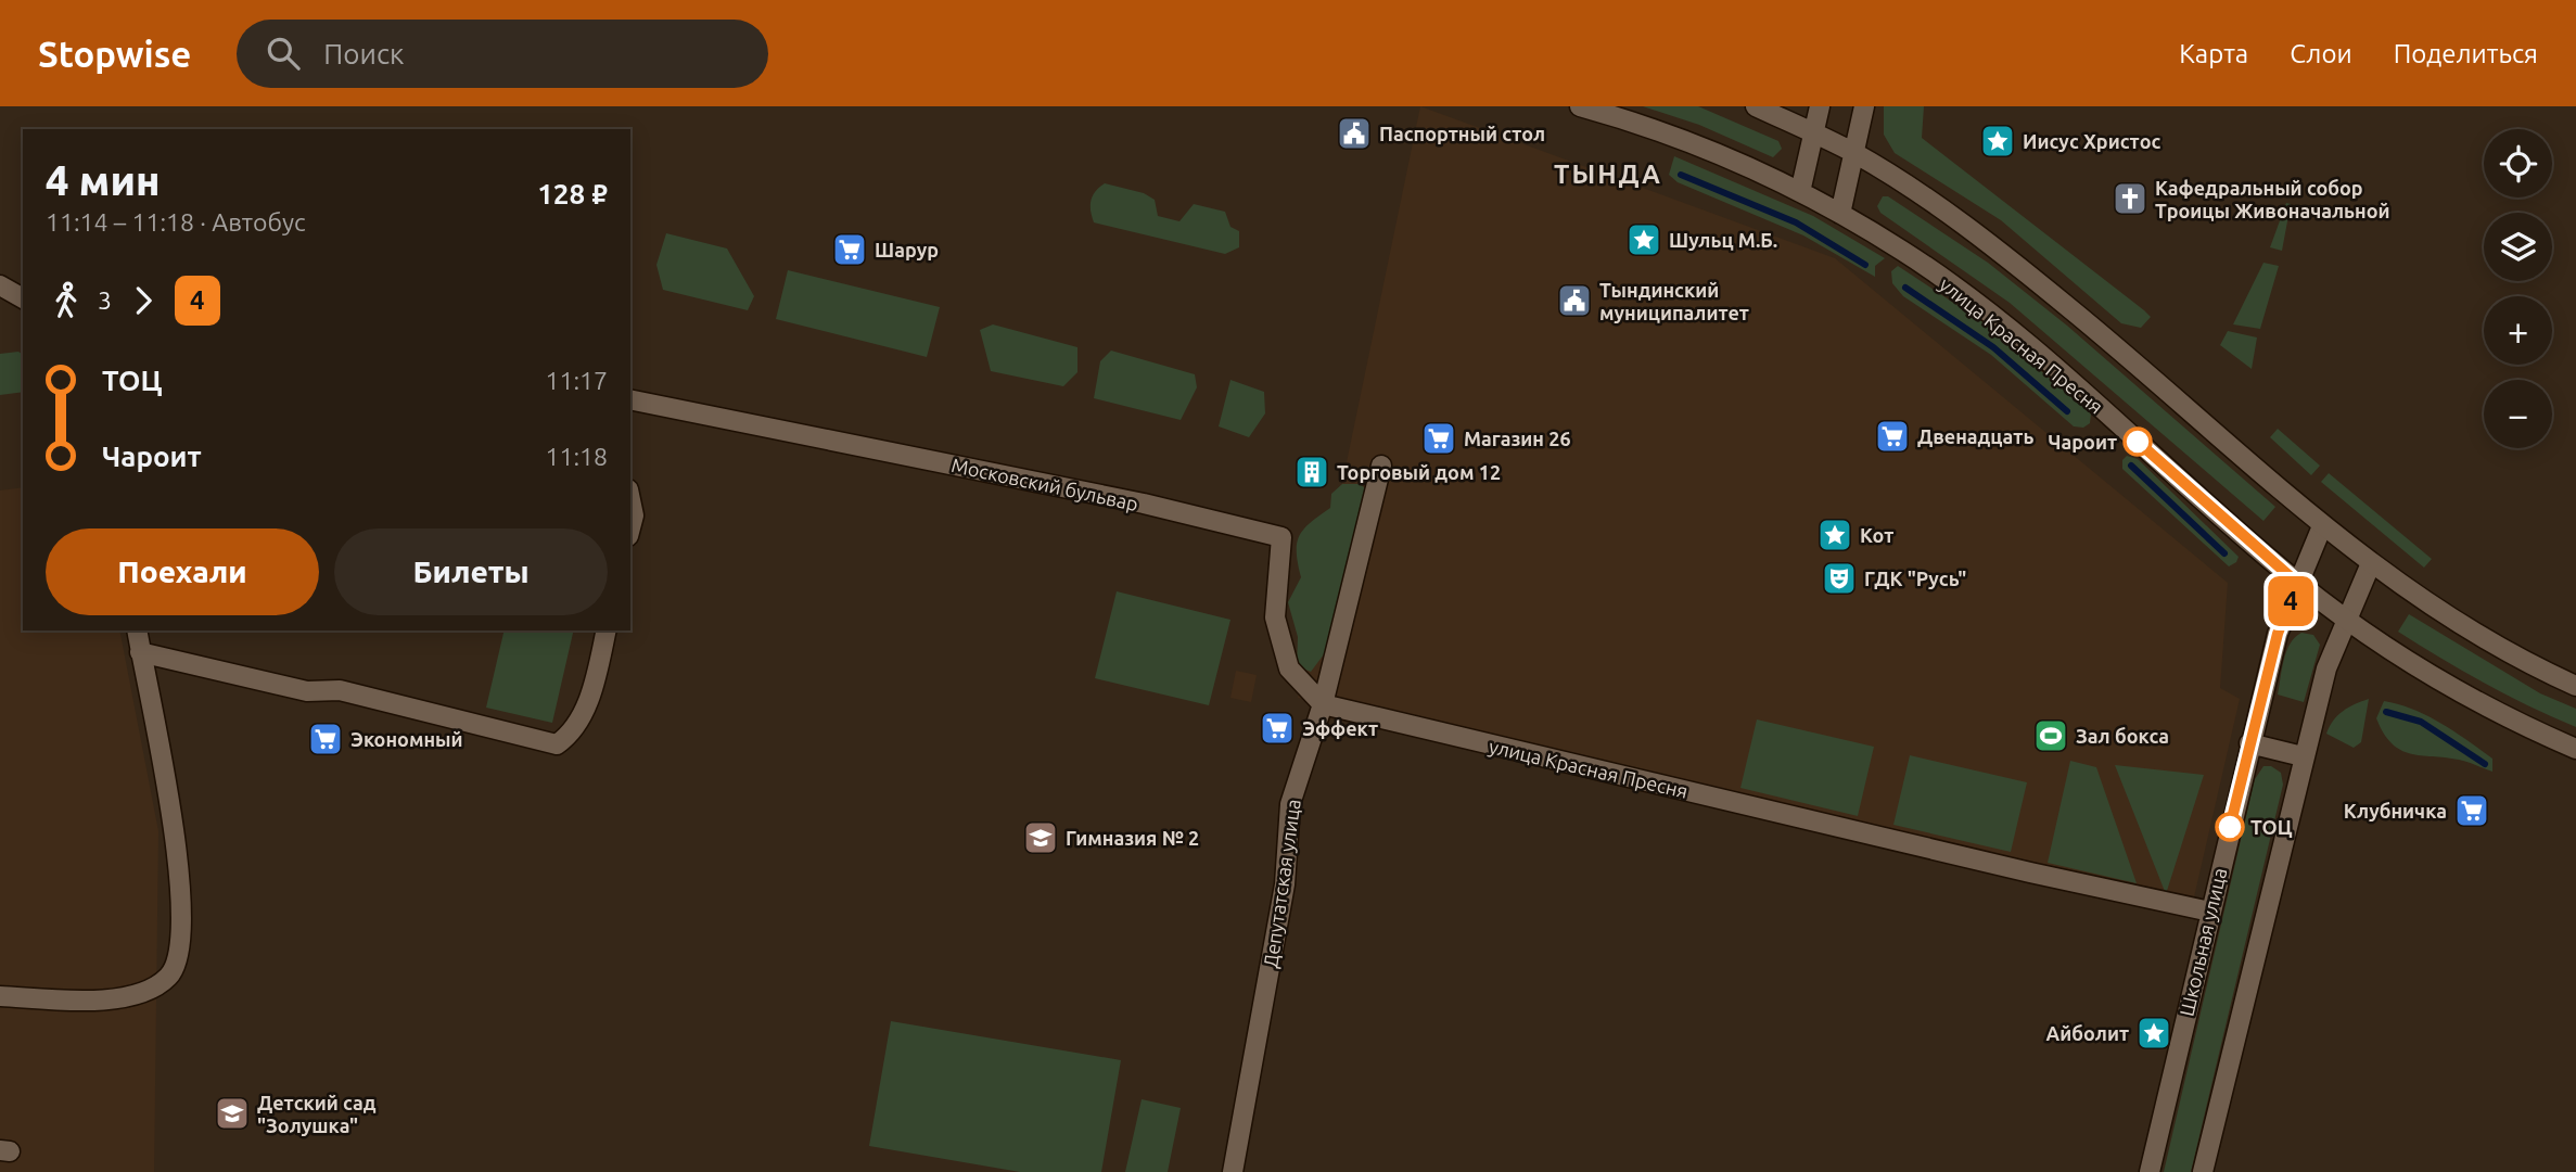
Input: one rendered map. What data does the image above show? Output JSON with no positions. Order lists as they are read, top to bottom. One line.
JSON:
{"streets":{"street":["улица Красная Пресня","Московский бульвар","Депутатская улица","Школьная улица"]},"crossings":[["улица Красная Пресня","Московский бульвар"],["улица Красная Пресня","Депутатская улица"],["улица Красная Пресня","Школьная улица"],["Московский бульвар","Депутатская улица"]],"districts":["ТЫНДА"],"places":{"public building":["Паспортный стол","Тындинский муниципалитет"],"place":["Иисус Христос","Шульц М.Б.","Кот","Айболит"],"church":["Кафедральный собор Троицы Живоначальной"],"supermarket":["Шарур","Двенадцать","Магазин 26","Эффект","Экономный","Клубничка"],"other":["Чароит","ТОЦ"],"building":["Торговый дом 12"],"theatre":["ГДК \"Русь\""],"sports":["Зал бокса"],"school or university":["Гимназия № 2","Детский сад \"Золушка\""]},"lines":["bus line 4"],"page":{"header":"Stopwise","search":"Поиск","nav":["Карта","Слои","Поделиться"],"on_map":"4","map_buttons":["+","−"],"heading":["4 мин","11:14 – 11:18 · Автобус","128 ₽"],"legs":["3","4"],"list":[{"name":"ТОЦ","value":"11:17"},{"name":"Чароит","value":"11:18"}],"buttons":["Поехали","Билеты"]}}
